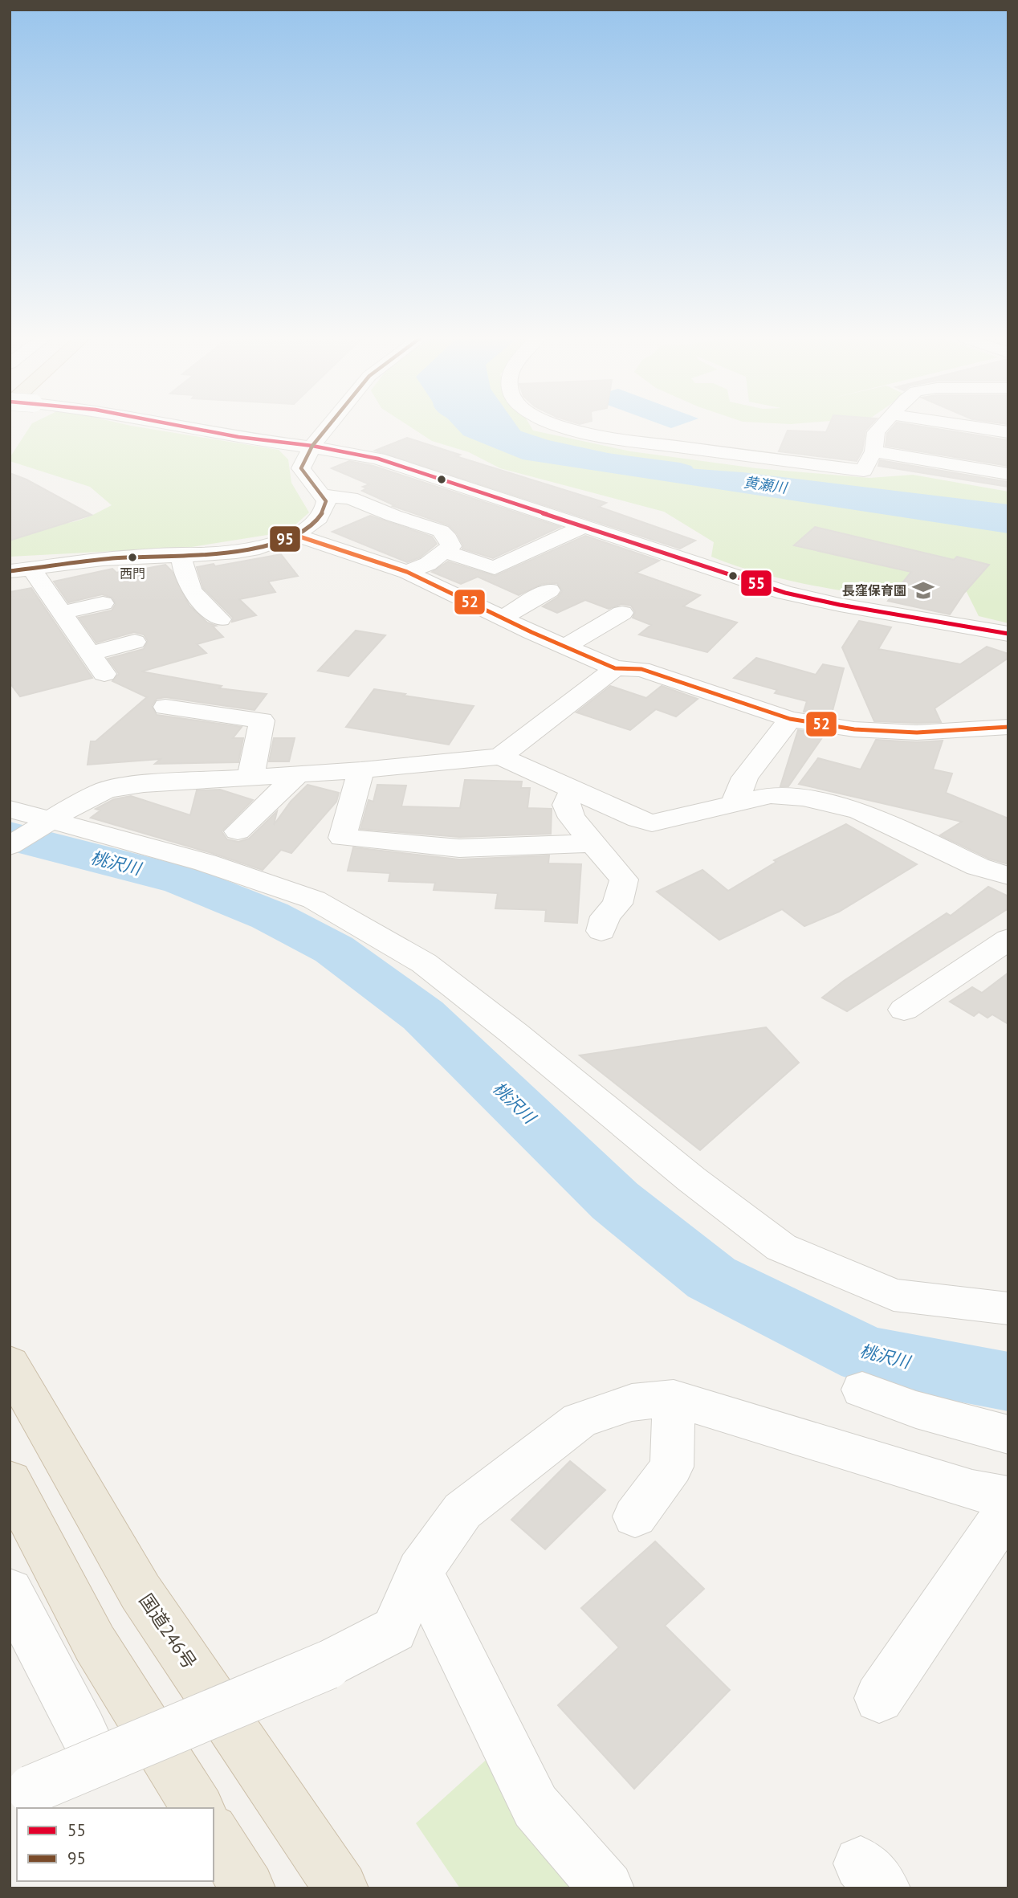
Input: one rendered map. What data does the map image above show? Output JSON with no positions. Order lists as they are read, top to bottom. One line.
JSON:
{"streets":{"highway":["国道246号"]},"water":["黄瀬川","桃沢川"],"places":{"other":["西門"],"school or university":["長窪保育園"]},"lines":["transit line 55","transit line 95","transit line 52"],"legend":["55","95"]}
